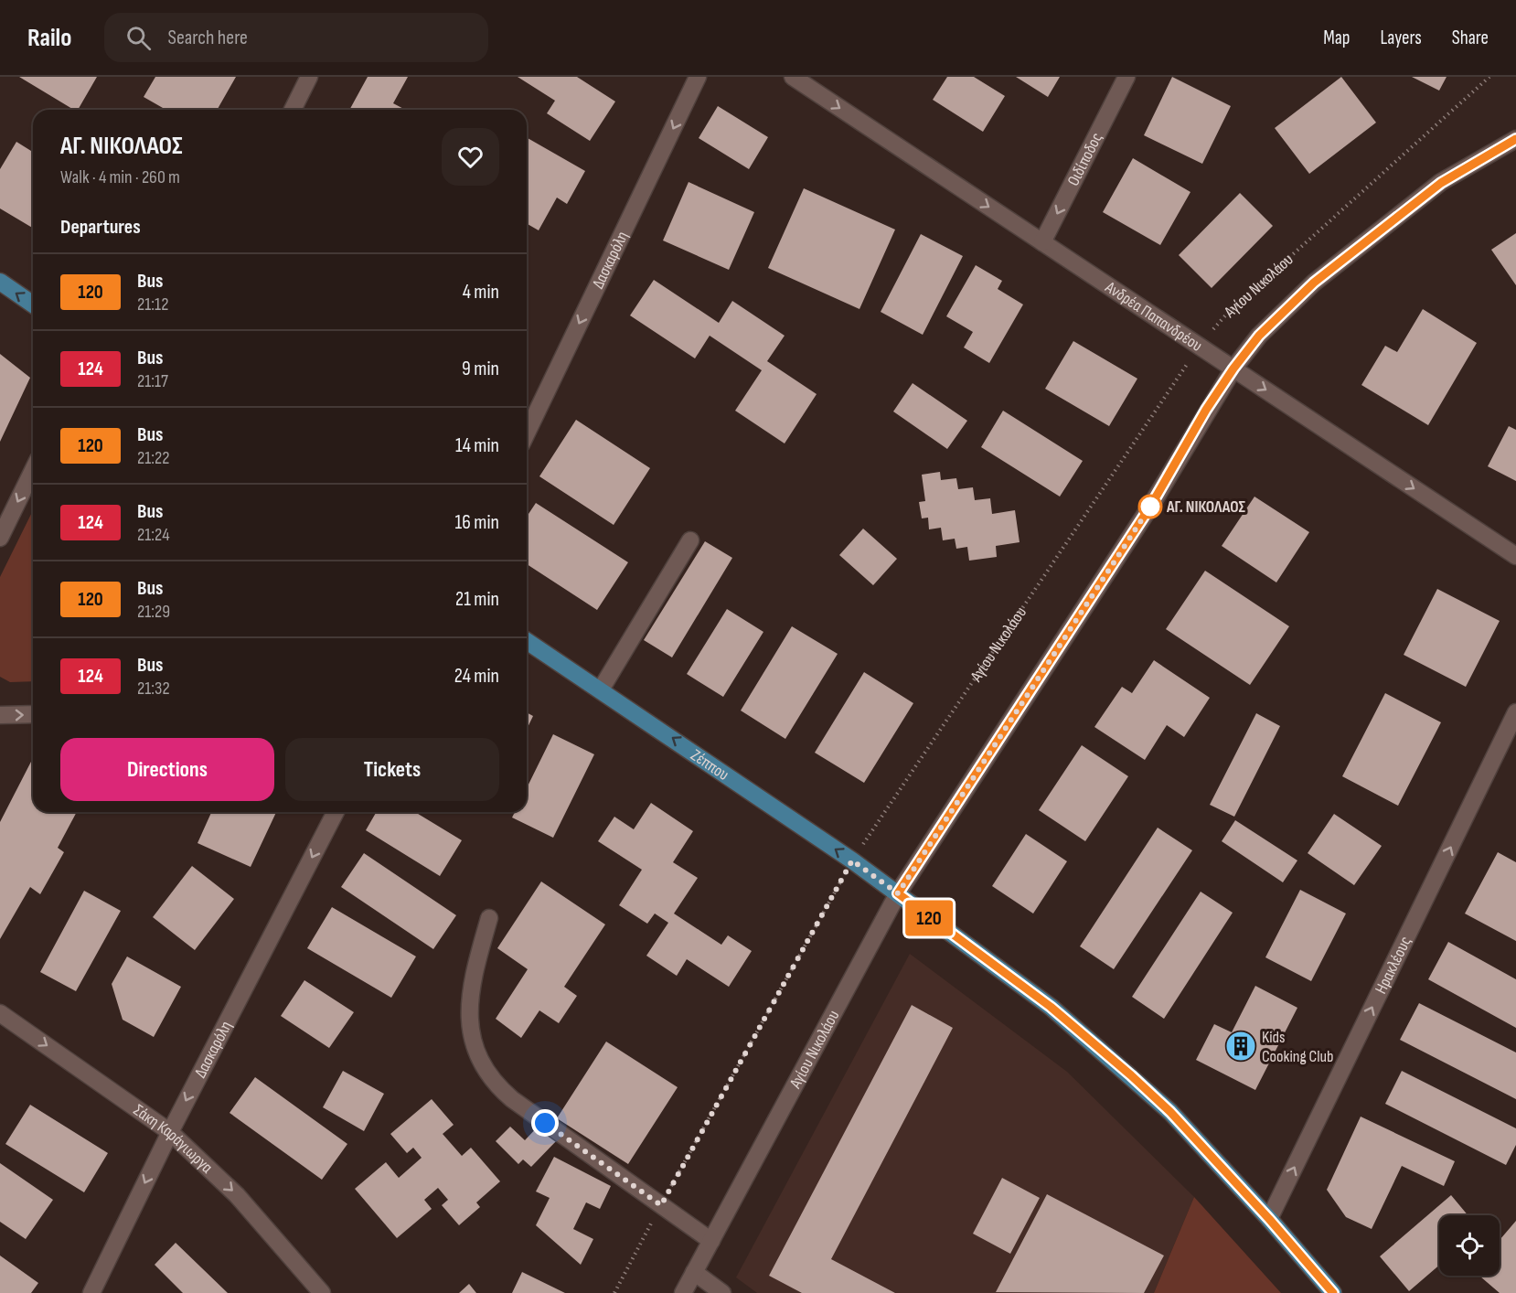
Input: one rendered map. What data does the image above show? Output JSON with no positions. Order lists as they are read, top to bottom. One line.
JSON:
{"streets":{"main road":["Ζέππου"],"street":["Οιδίποδος","Δασκαρόλη","Αγίου Νικολάου","Ανδρέα Παπανδρέου","Ηρακλέους","Σάκη Καράγιωργα"]},"crossings":[["Οιδίποδος","Ανδρέα Παπανδρέου"],["Δασκαρόλη","Σάκη Καράγιωργα"],["Αγίου Νικολάου","Ανδρέα Παπανδρέου"],["Αγίου Νικολάου","Ζέππου"],["Ζέππου","Ηρακλέους"]],"one_way":["Οιδίποδος","Δασκαρόλη","Ανδρέα Παπανδρέου","Ηρακλέους","Σάκη Καράγιωργα"],"places":{"other":["ΑΓ. ΝΙΚΟΛΑΟΣ"],"building":["Kids Cooking Club"]},"lines":["bus line 120"],"page":{"header":"Railo","search":"Search here","nav":["Map","Layers","Share"],"on_map":"120","heading":[["ΑΓ. ΝΙΚΟΛΑΟΣ","Walk · 4 min · 260 m"],"Departures"],"list":[{"mark":"120","name":"Bus","note":"21:12","value":"4 min"},{"mark":"124","name":"Bus","note":"21:17","value":"9 min"},{"mark":"120","name":"Bus","note":"21:22","value":"14 min"},{"mark":"124","name":"Bus","note":"21:24","value":"16 min"},{"mark":"120","name":"Bus","note":"21:29","value":"21 min"},{"mark":"124","name":"Bus","note":"21:32","value":"24 min"}],"buttons":["Directions","Tickets"]}}
